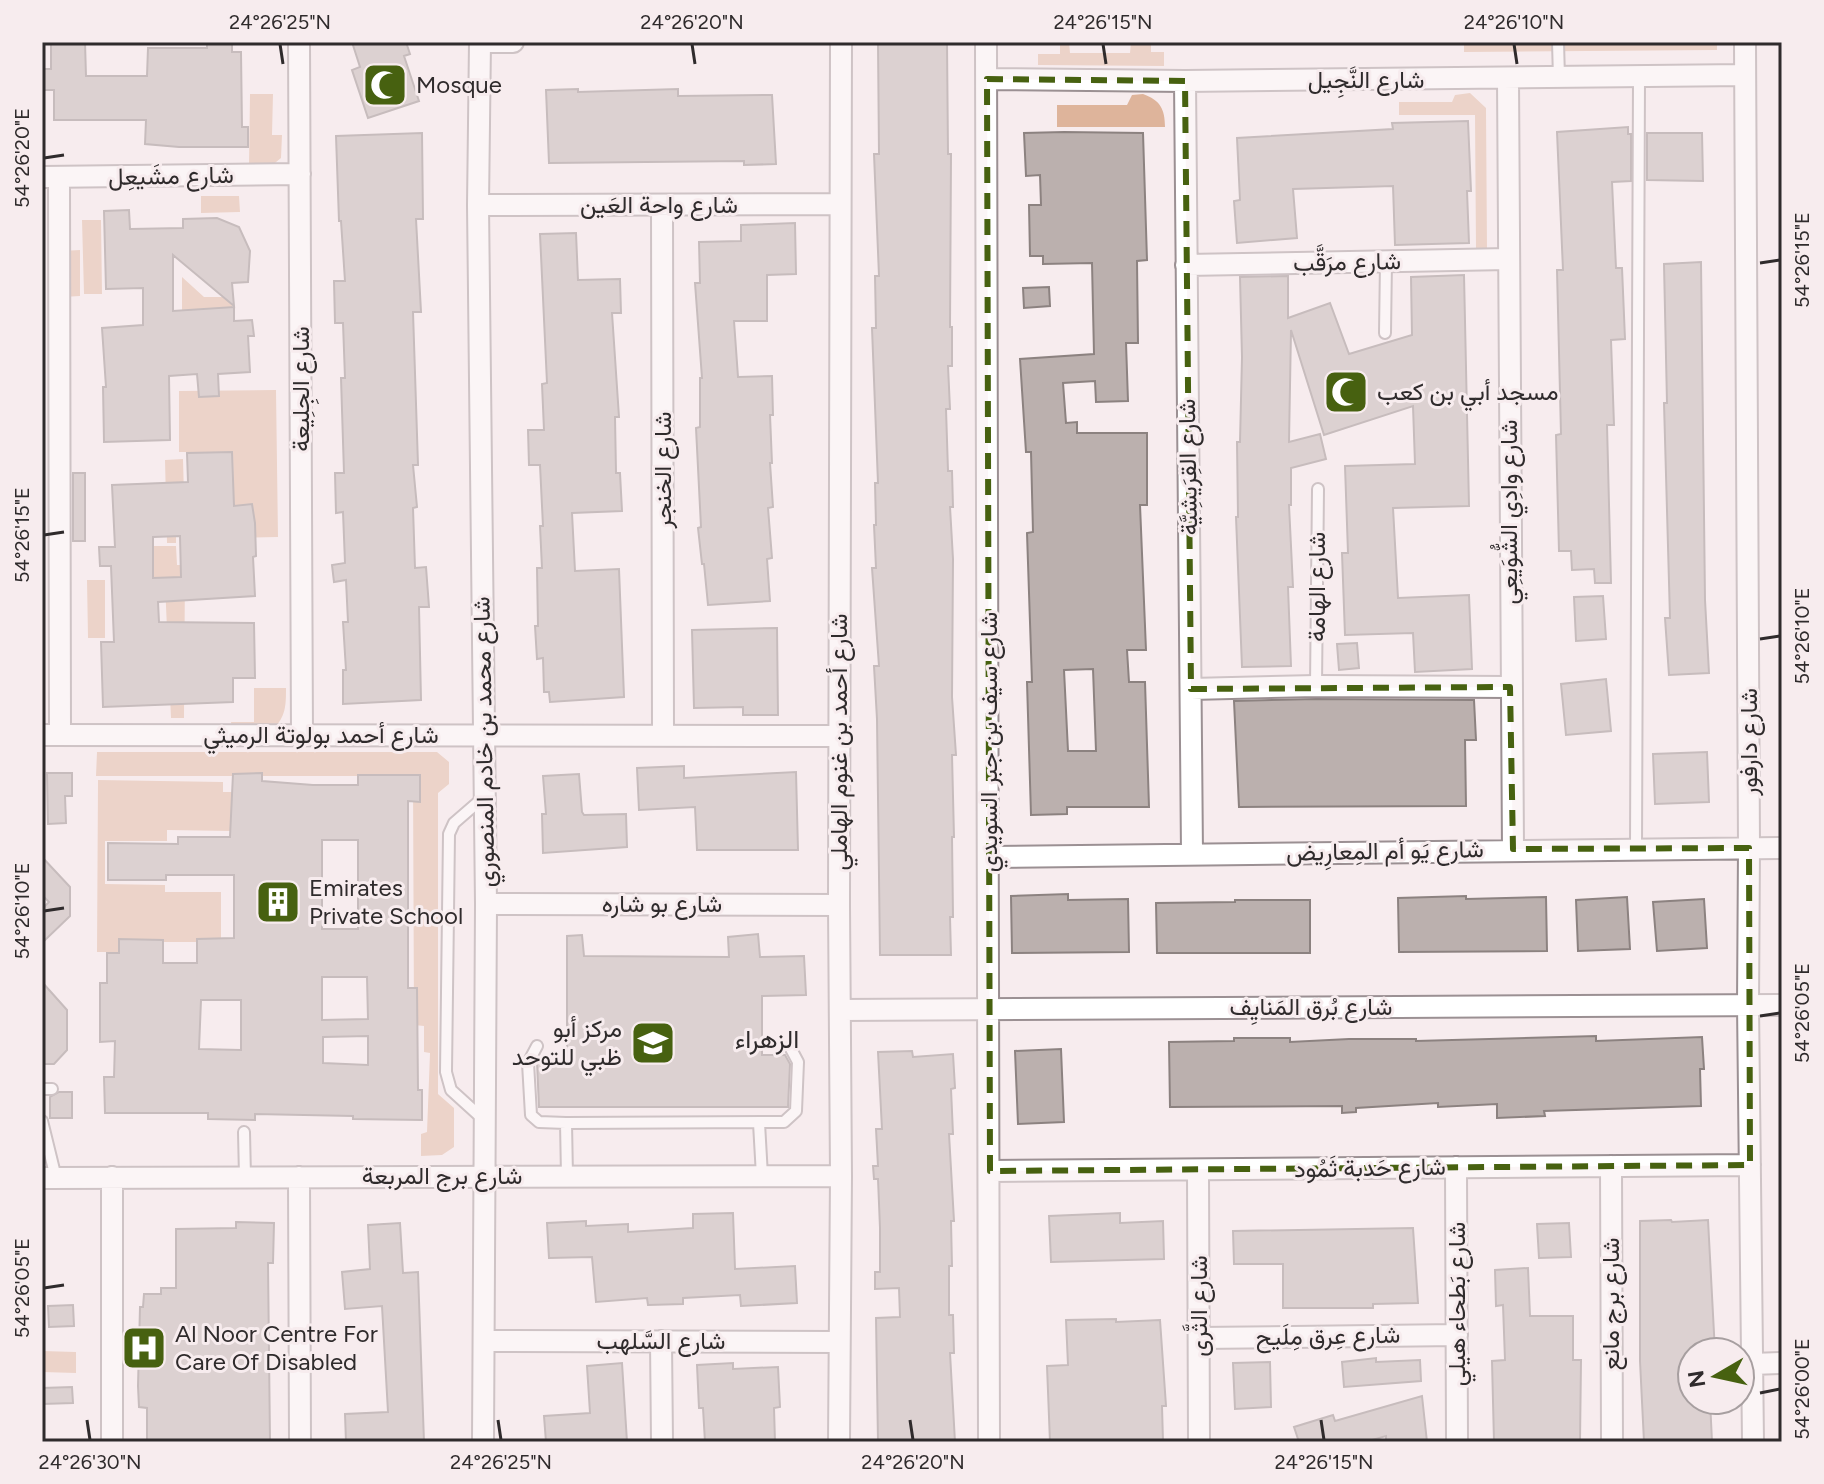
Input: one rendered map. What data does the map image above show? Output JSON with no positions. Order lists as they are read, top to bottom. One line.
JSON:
{"streets":{"street":["شارع النَّجِيل","شارع مشَيعِل","شارع واحة العَين","شارع مرَقَّب","شارع الجِلِيعة","شارع القِرَيشِيَّة","شارع الخنجر","شارع وادِي الشُّوَيعِي","شارع أحمد بولوتة الرميثي","شارع محمد بن خادم المنصوري","شارع أحمد بن غنوم الهاملي","شارع سيف بن جبر السويدي","شارع دارفور","شارع يَو أم المِعارِيض","شارع بو شاره","شارع بُرق المَنايِف","شارع حَدبة ثَمُود","شارع برج المربعة","شارع بَطحاء هيلي","شارع برج مانع","شارع الثَّرى","شارع عِرق مِلَيح","شارع السَّلهب"],"lane":["شارع الهامة"]},"crossings":[["شارع النَّجِيل","شارع القِرَيشِيَّة"],["شارع النَّجِيل","شارع وادِي الشُّوَيعِي"],["شارع النَّجِيل","شارع سيف بن جبر السويدي"],["شارع النَّجِيل","شارع دارفور"],["شارع مشَيعِل","شارع الجِلِيعة"],["شارع واحة العَين","شارع الخنجر"],["شارع واحة العَين","شارع محمد بن خادم المنصوري"],["شارع واحة العَين","شارع أحمد بن غنوم الهاملي"],["شارع مرَقَّب","شارع القِرَيشِيَّة"],["شارع مرَقَّب","شارع وادِي الشُّوَيعِي"],["شارع الجِلِيعة","شارع أحمد بولوتة الرميثي"],["شارع القِرَيشِيَّة","شارع يَو أم المِعارِيض"],["شارع الخنجر","شارع أحمد بولوتة الرميثي"],["شارع وادِي الشُّوَيعِي","شارع يَو أم المِعارِيض"],["شارع أحمد بولوتة الرميثي","شارع محمد بن خادم المنصوري"],["شارع أحمد بولوتة الرميثي","شارع أحمد بن غنوم الهاملي"],["شارع محمد بن خادم المنصوري","شارع بو شاره"],["شارع محمد بن خادم المنصوري","شارع برج المربعة"],["شارع محمد بن خادم المنصوري","شارع السَّلهب"],["شارع أحمد بن غنوم الهاملي","شارع بو شاره"],["شارع أحمد بن غنوم الهاملي","شارع بُرق المَنايِف"],["شارع أحمد بن غنوم الهاملي","شارع برج المربعة"],["شارع أحمد بن غنوم الهاملي","شارع السَّلهب"],["شارع سيف بن جبر السويدي","شارع يَو أم المِعارِيض"],["شارع سيف بن جبر السويدي","شارع بُرق المَنايِف"],["شارع سيف بن جبر السويدي","شارع حَدبة ثَمُود"],["شارع دارفور","شارع يَو أم المِعارِيض"],["شارع دارفور","شارع بُرق المَنايِف"],["شارع دارفور","شارع حَدبة ثَمُود"],["شارع حَدبة ثَمُود","شارع بَطحاء هيلي"],["شارع حَدبة ثَمُود","شارع برج مانع"],["شارع حَدبة ثَمُود","شارع الثَّرى"],["شارع بَطحاء هيلي","شارع عِرق مِلَيح"],["شارع الثَّرى","شارع عِرق مِلَيح"]],"districts":["الزهراء"],"places":{"mosque":["Mosque","مسجد أبي بن كعب"],"building":["Emirates Private School"],"school or university":["مركز أبو ظبي للتوحد"],"hospital":["Al Noor Centre For Care Of Disabled"]},"north":"left","coordinates":["24°26'25\"N","24°26'20\"N","24°26'15\"N","24°26'10\"N","54°26'20\"E","54°26'15\"E","54°26'10\"E","54°26'05\"E","54°26'00\"E","24°26'30\"N"]}
